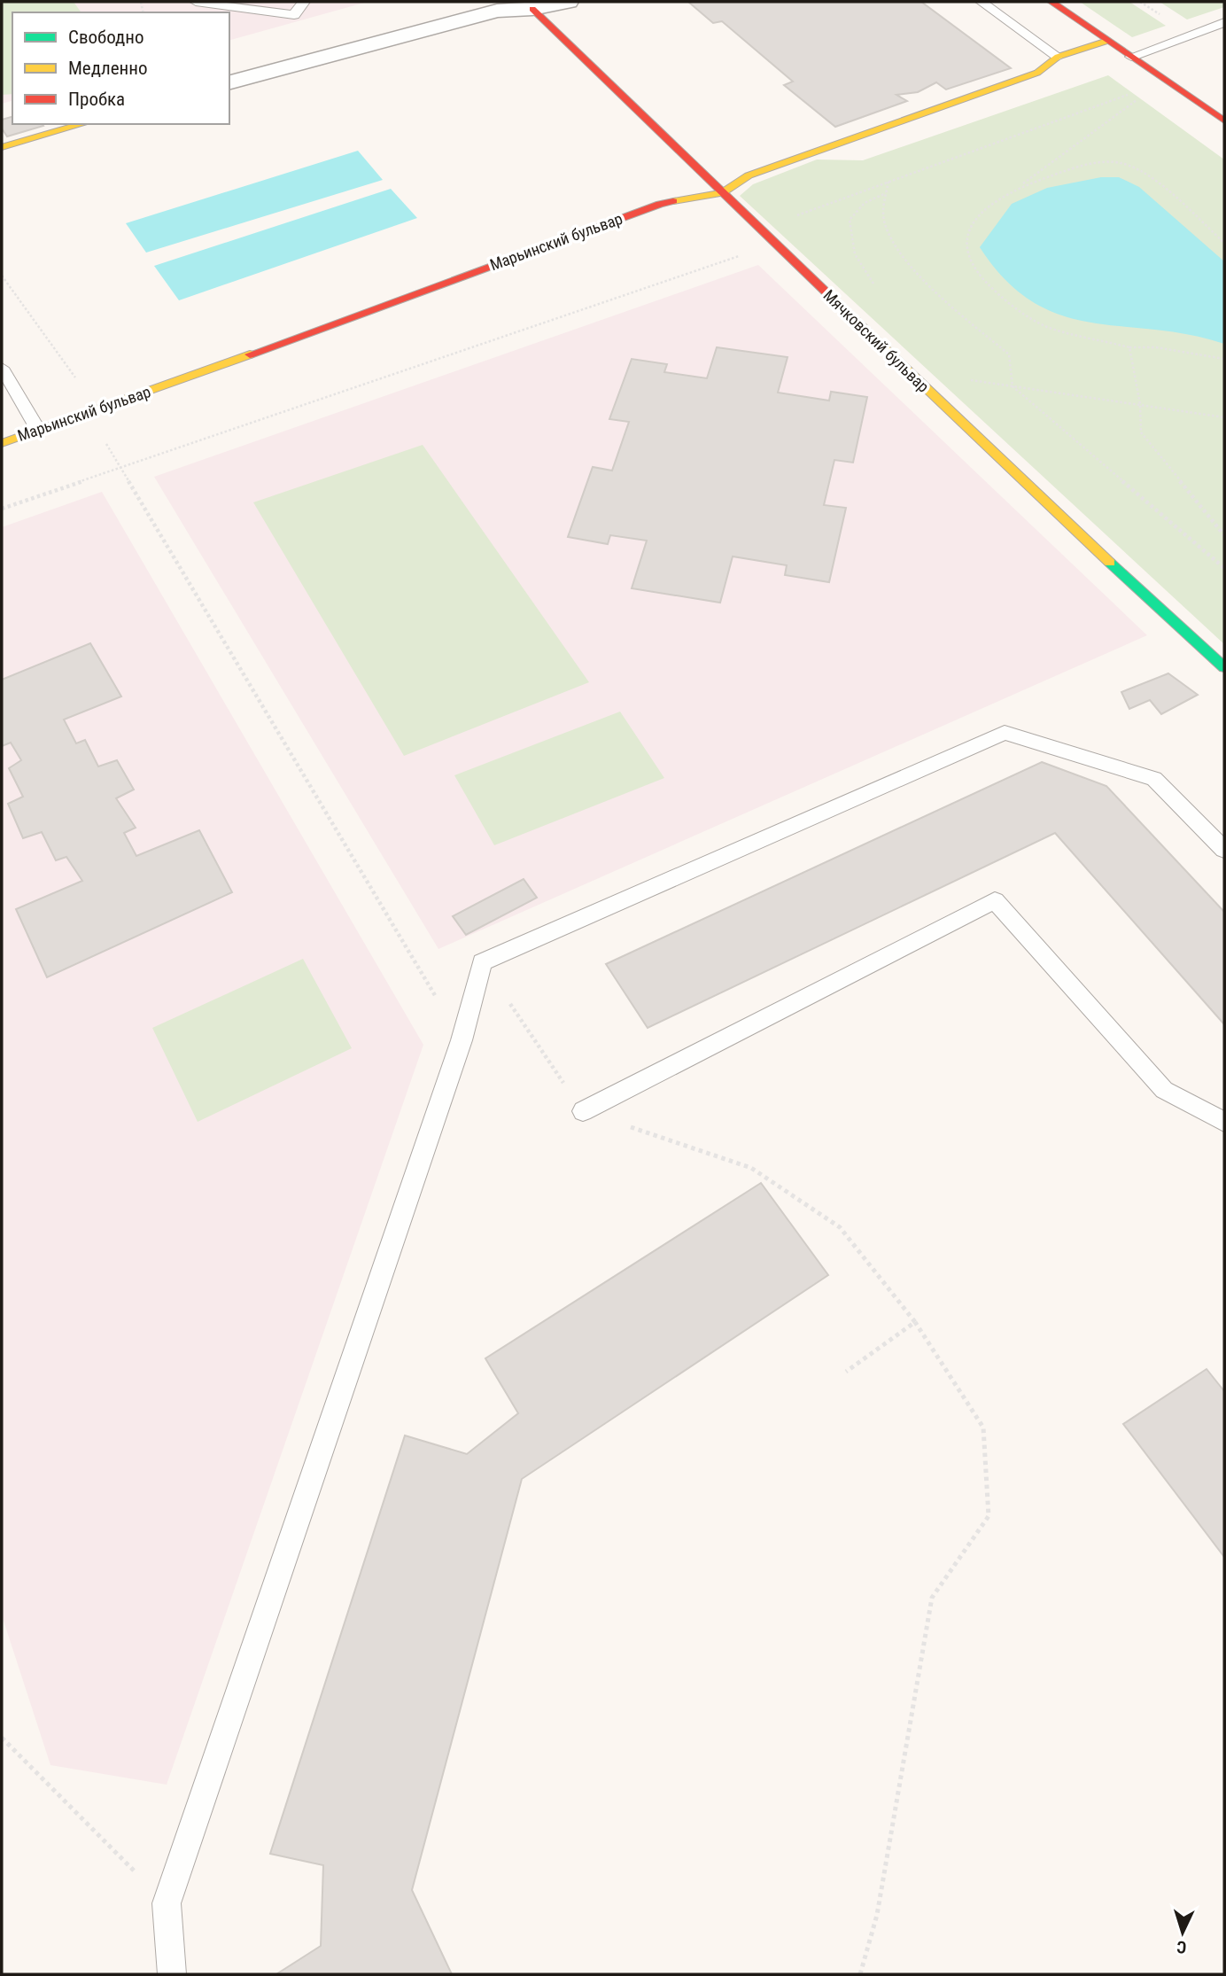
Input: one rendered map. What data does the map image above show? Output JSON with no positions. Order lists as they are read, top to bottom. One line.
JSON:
{"streets":{"street":["Марьинский бульвар","Мячковский бульвар"]},"crossings":[["Марьинский бульвар","Мячковский бульвар"]],"legend":["Свободно","Медленно","Пробка"],"north":"bottom"}
